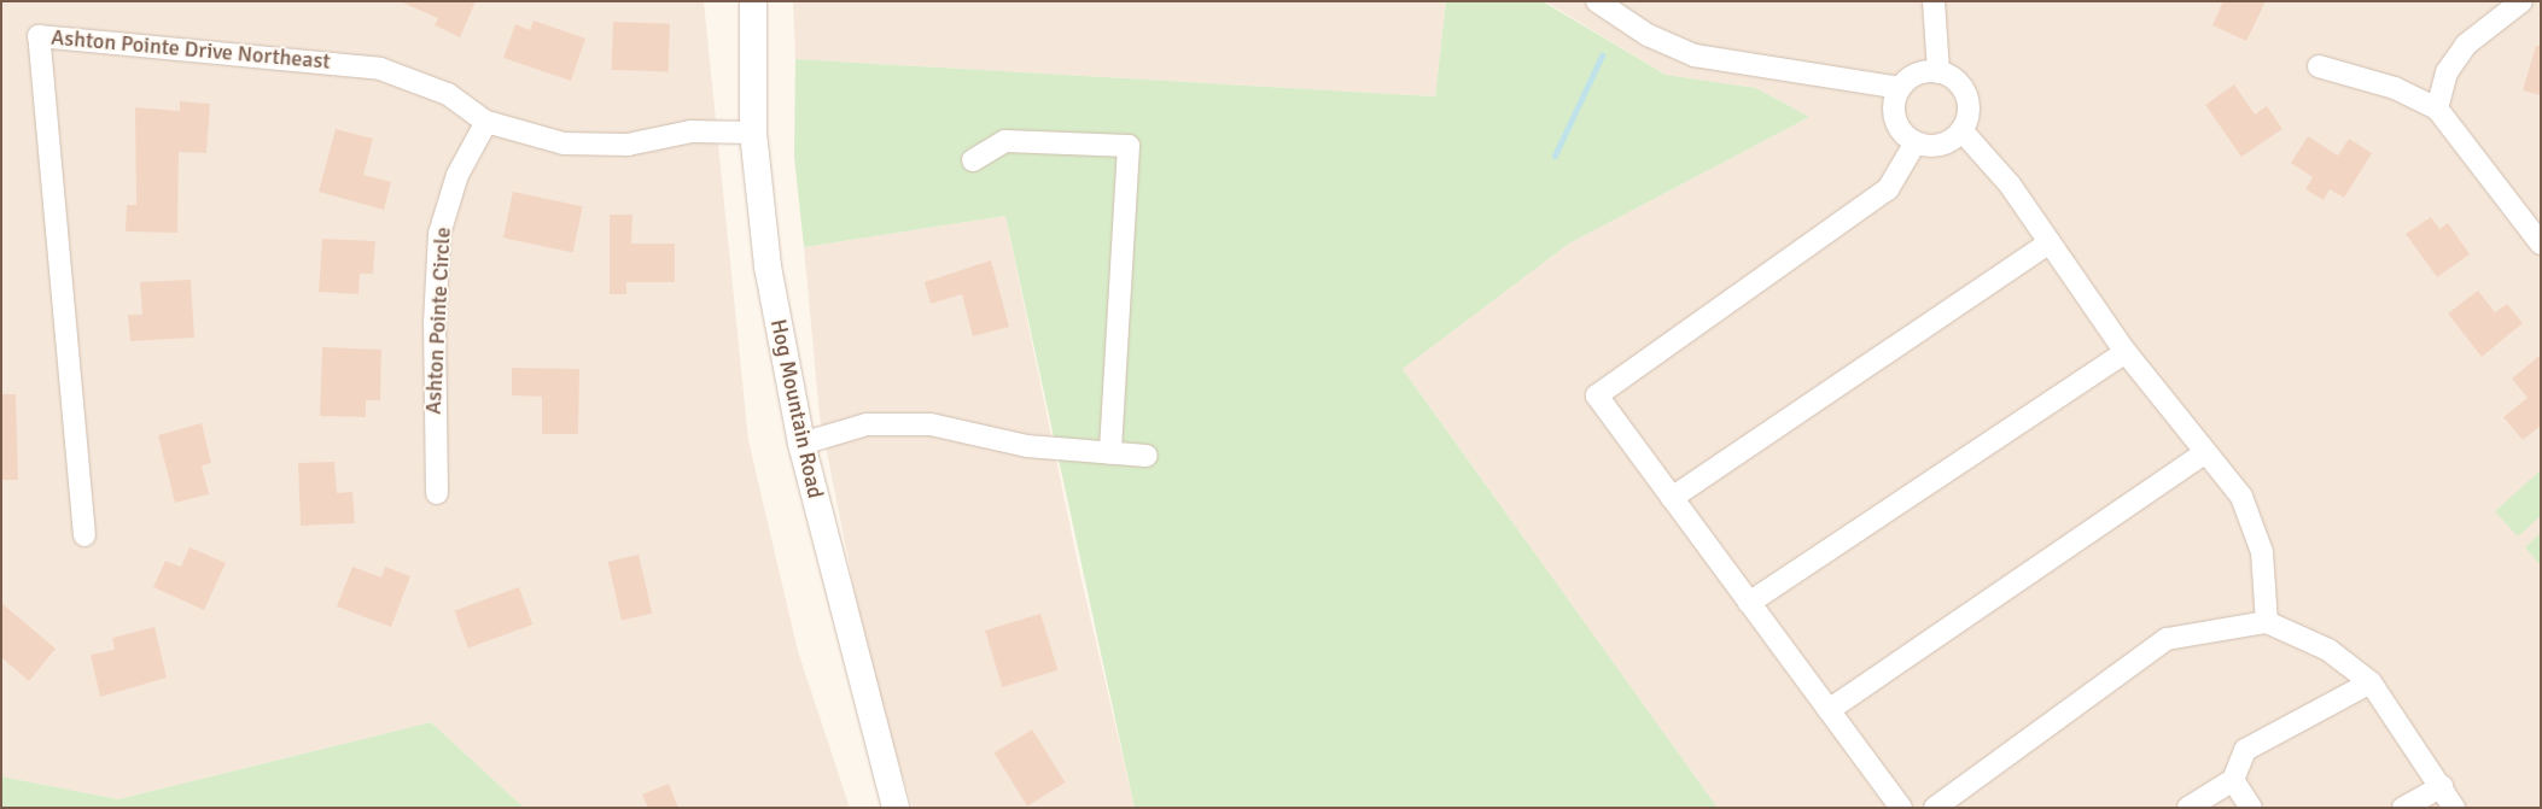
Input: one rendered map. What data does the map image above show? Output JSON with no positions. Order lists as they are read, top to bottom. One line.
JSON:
{"streets":{"street":["Ashton Pointe Drive Northeast","Ashton Pointe Circle","Hog Mountain Road"]},"crossings":[["Ashton Pointe Drive Northeast","Ashton Pointe Circle"],["Ashton Pointe Drive Northeast","Hog Mountain Road"]]}
